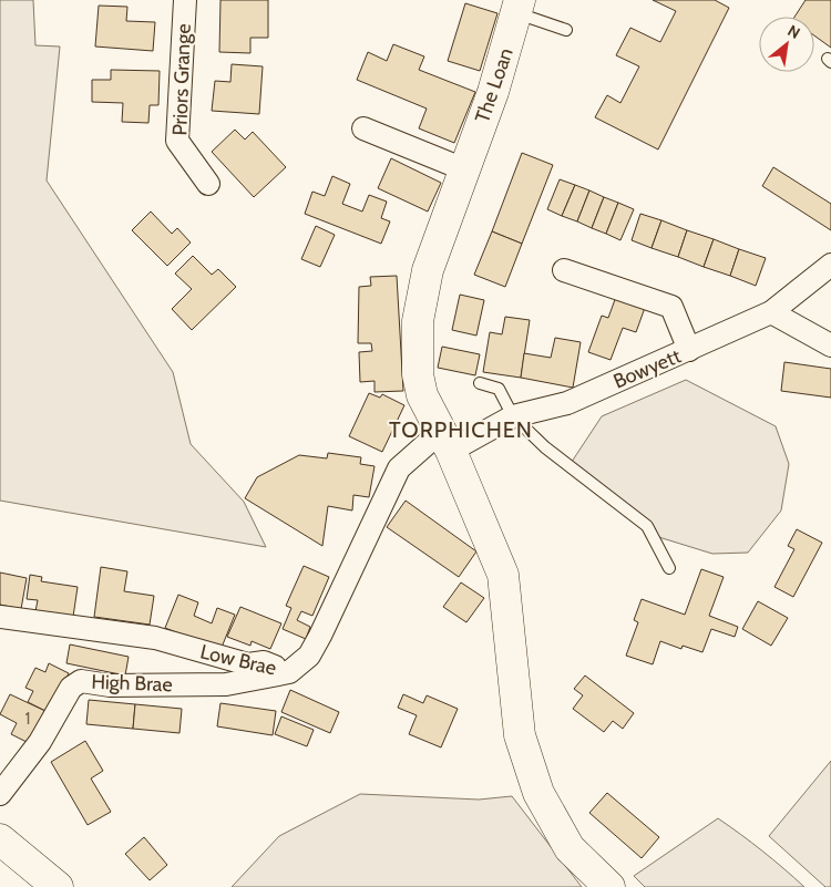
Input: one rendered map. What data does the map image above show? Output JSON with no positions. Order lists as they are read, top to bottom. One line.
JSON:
{"streets":{"main road":["The Loan"],"street":["Priors Grange","Bowyett","Low Brae","High Brae"]},"crossings":[["The Loan","Bowyett"],["The Loan","Low Brae"],["Bowyett","Low Brae"],["Low Brae","High Brae"]],"districts":["TORPHICHEN"],"house_numbers":["1"],"north":"top right"}
